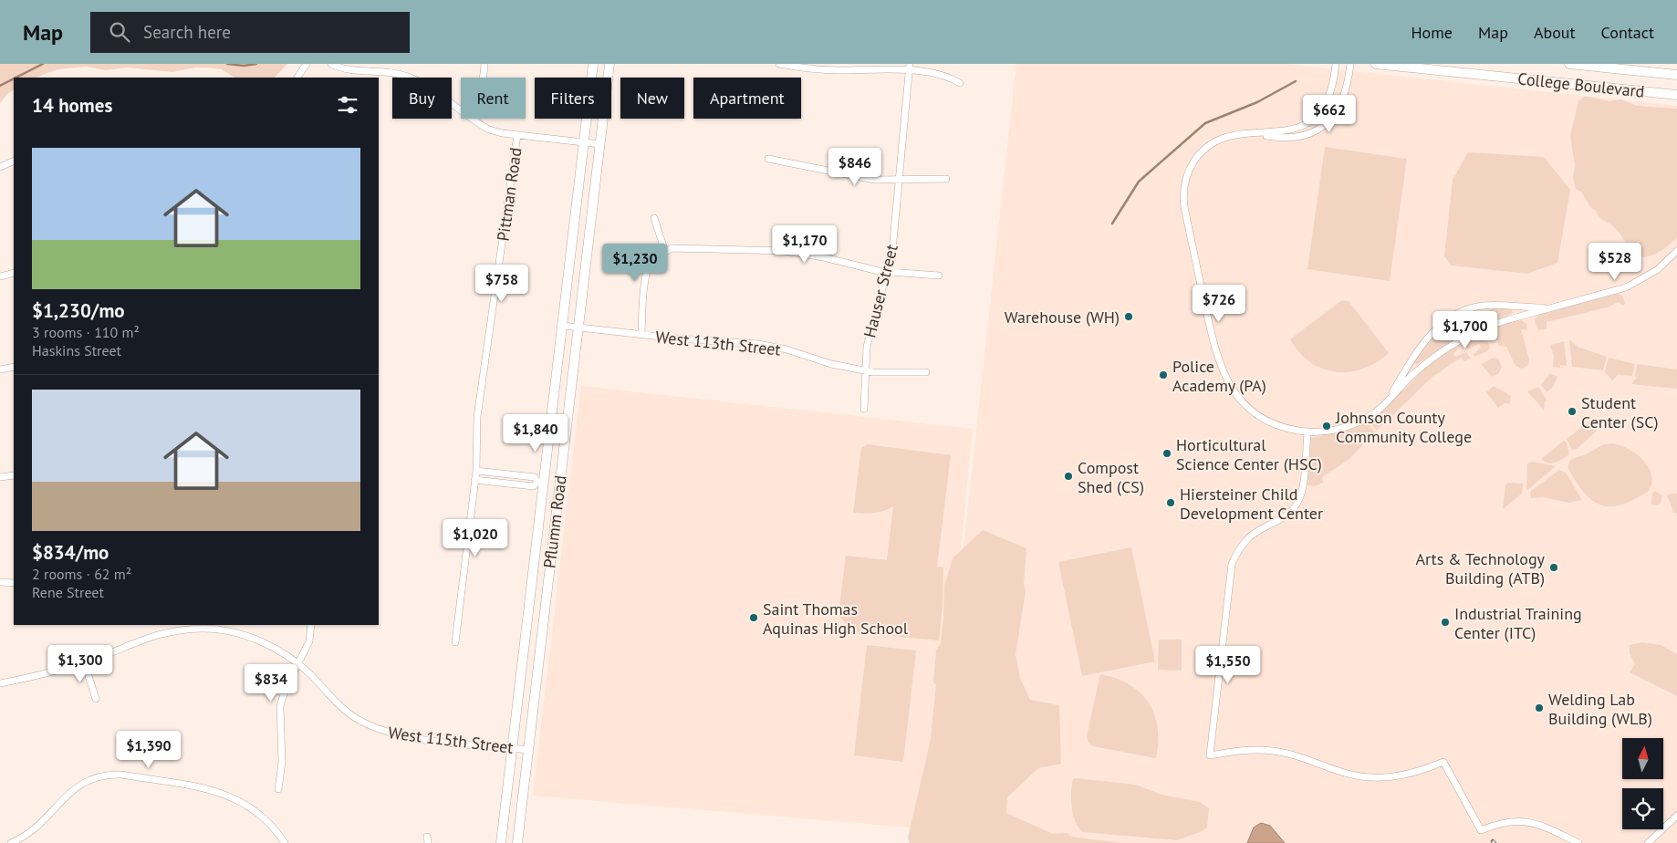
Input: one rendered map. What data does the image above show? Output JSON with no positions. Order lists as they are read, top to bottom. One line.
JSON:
{"streets":{"main road":["College Boulevard","Pflumm Road"],"street":["Pittman Road","Hauser Street","West 113th Street","West 115th Street"]},"crossings":[["Hauser Street","West 113th Street"],["West 113th Street","Pflumm Road"],["Pflumm Road","West 115th Street"]],"places":["Warehouse (WH)","Police Academy (PA)","Student Center (SC)","Johnson County Community College","Horticultural Science Center (HSC)","Compost Shed (CS)","Hiersteiner Child Development Center","Arts & Technology Building (ATB)","Saint Thomas Aquinas High School","Industrial Training Center (ITC)","Welding Lab Building (WLB)"],"north":"top","page":{"header":"Map","search":"Search here","nav":["Home","Map","About","Contact"],"chip":["Buy","Rent","Filters","New","Apartment"],"heading":"14 homes","price":["$662","$846","$1,170","$528","$1,230","$758","$726","$1,700","$1,840","$1,020","$1,300","$1,550","$834","$1,390"],"list":[{"name":"$1,230/mo","note":"3 rooms · 110 m² · Haskins Street"},{"name":"$834/mo","note":"2 rooms · 62 m² · Rene Street"}]}}
